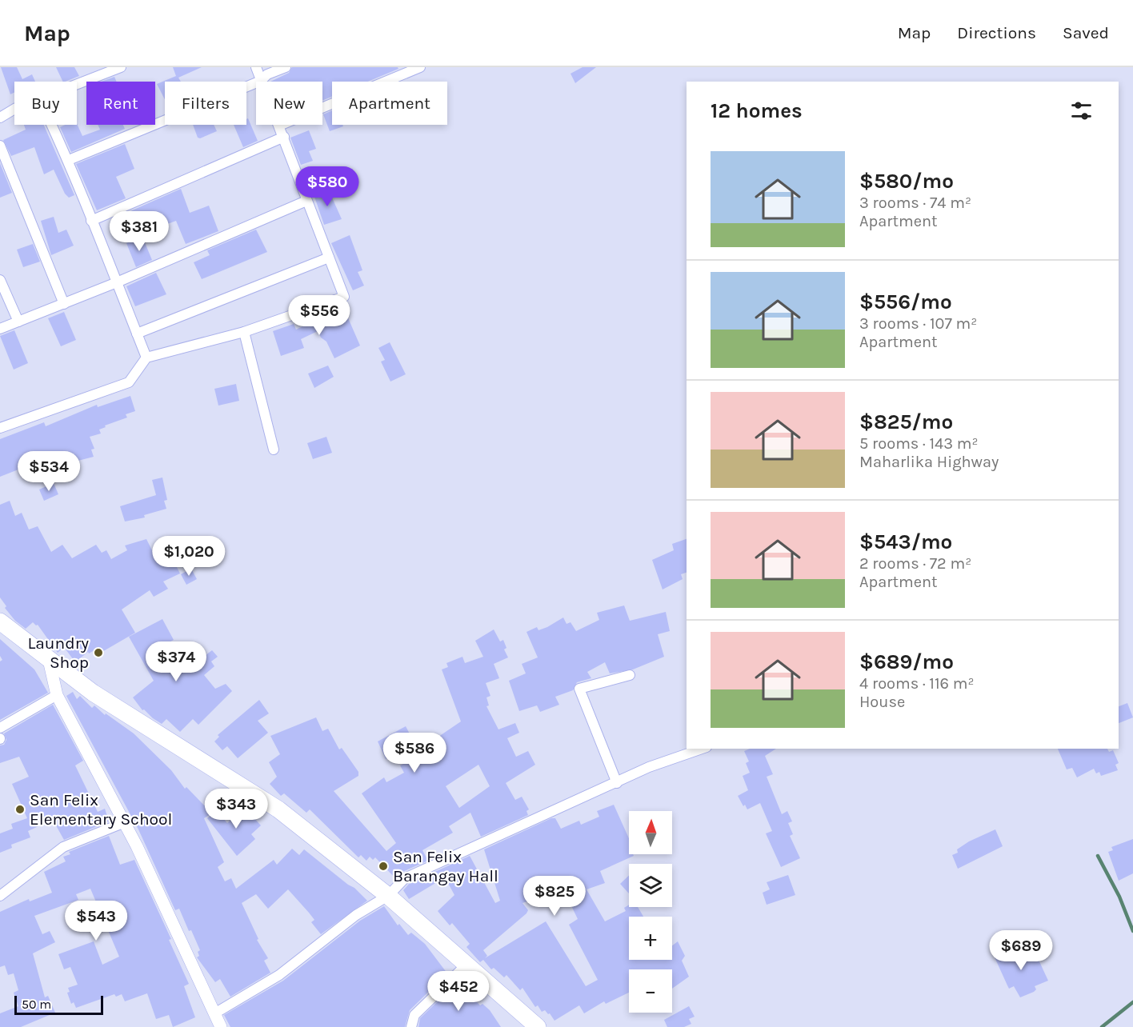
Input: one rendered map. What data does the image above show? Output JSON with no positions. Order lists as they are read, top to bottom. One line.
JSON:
{"places":["Laundry Shop","San Felix Elementary School","San Felix Barangay Hall"],"scale_bar":"50 m","north":"top","page":{"header":"Map","nav":["Map","Directions","Saved"],"chip":["Buy","Rent","Filters","New","Apartment"],"heading":"12 homes","list":[{"name":"$580/mo","note":"3 rooms · 74 m² · Apartment"},{"name":"$556/mo","note":"3 rooms · 107 m² · Apartment"},{"name":"$825/mo","note":"5 rooms · 143 m² · Maharlika Highway"},{"name":"$543/mo","note":"2 rooms · 72 m² · Apartment"},{"name":"$689/mo","note":"4 rooms · 116 m² · House"}],"price":["$580","$381","$556","$534","$1,020","$374","$586","$343","$825","$543","$689","$452"],"map_buttons":["+","−"],"scale":"50 m"}}
